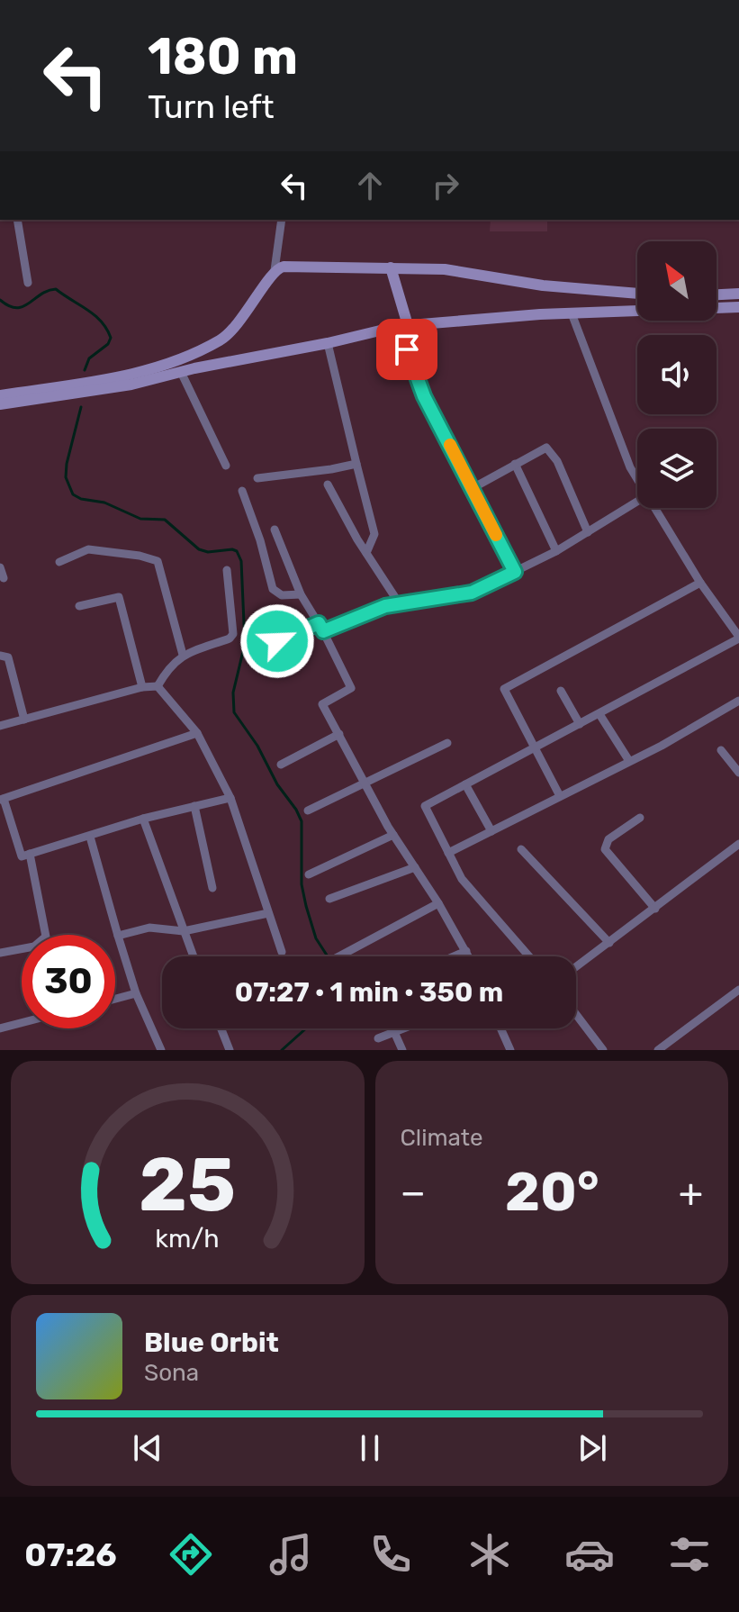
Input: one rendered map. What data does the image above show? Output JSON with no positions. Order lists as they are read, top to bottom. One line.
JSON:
{"north":"top left","page":{"turn":["180 m","Turn left"],"limit":"30","trip":"07:27 · 1 min · 350 m","tile":"Climate","heat":["−","20°","+"],"song":["Blue Orbit","Sona"],"tabs":"07:26","gauge":["25","km/h"]}}
